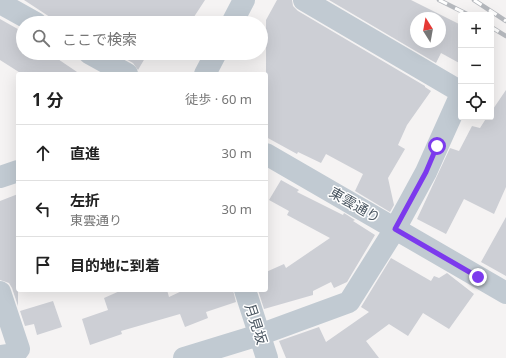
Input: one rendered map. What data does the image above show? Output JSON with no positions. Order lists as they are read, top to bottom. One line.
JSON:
{"streets":{"street":["東雲通り","月見坂"]},"north":"top","page":{"map_buttons":["+","−"],"search":"ここで検索","heading":["1 分","徒歩 · 60 m"],"list":[["直進","30 m"],["左折","東雲通り","30 m"],"目的地に到着"]}}
